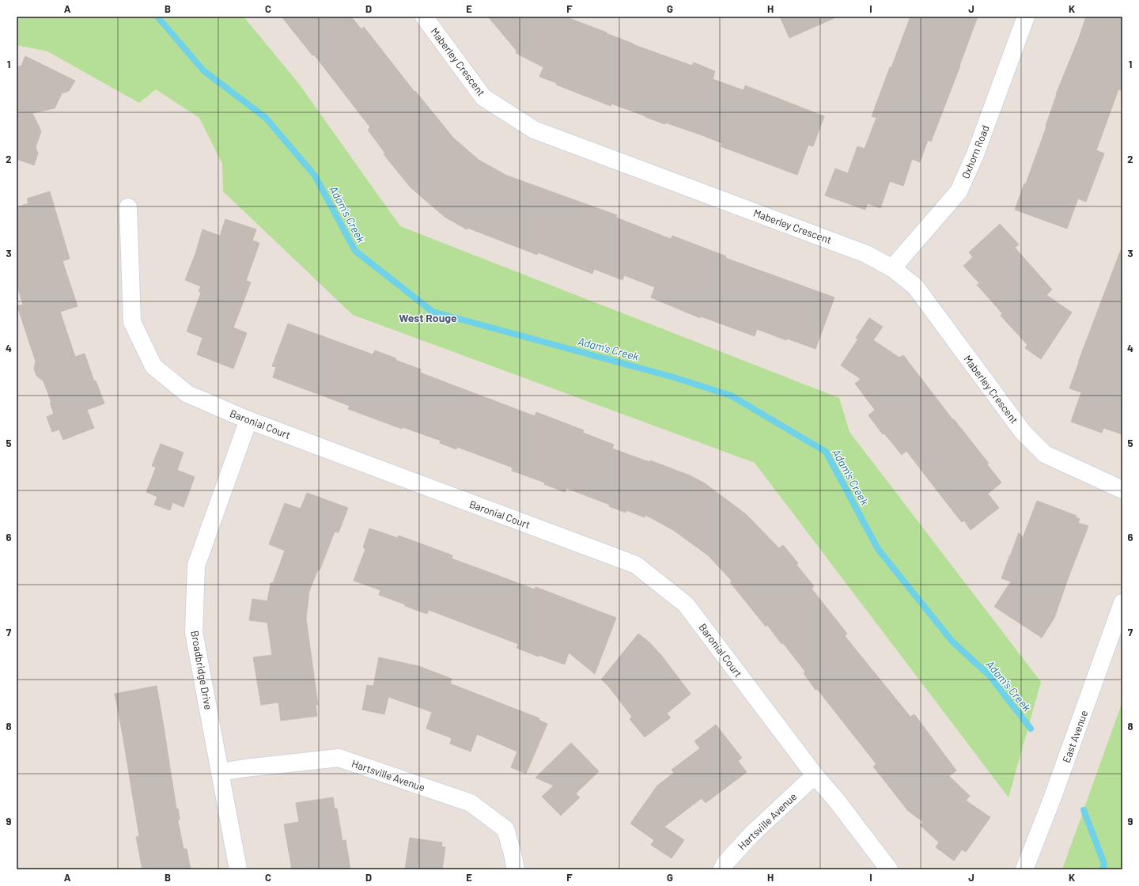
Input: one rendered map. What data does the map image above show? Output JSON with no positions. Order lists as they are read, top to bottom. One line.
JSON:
{"streets":{"street":["Maberley Crescent","Oxhorn Road","Baronial Court","Broadbridge Drive","East Avenue","Hartsville Avenue"]},"crossings":[["Maberley Crescent","Oxhorn Road"],["Baronial Court","Broadbridge Drive"],["Baronial Court","Hartsville Avenue"],["Broadbridge Drive","Hartsville Avenue"]],"districts":["West Rouge"],"water":["Adam's Creek"],"grid":{"columns":["A","B","C","D","E","F","G","H","I","J","K"],"rows":["1","2","3","4","5","6","7","8","9"]}}
